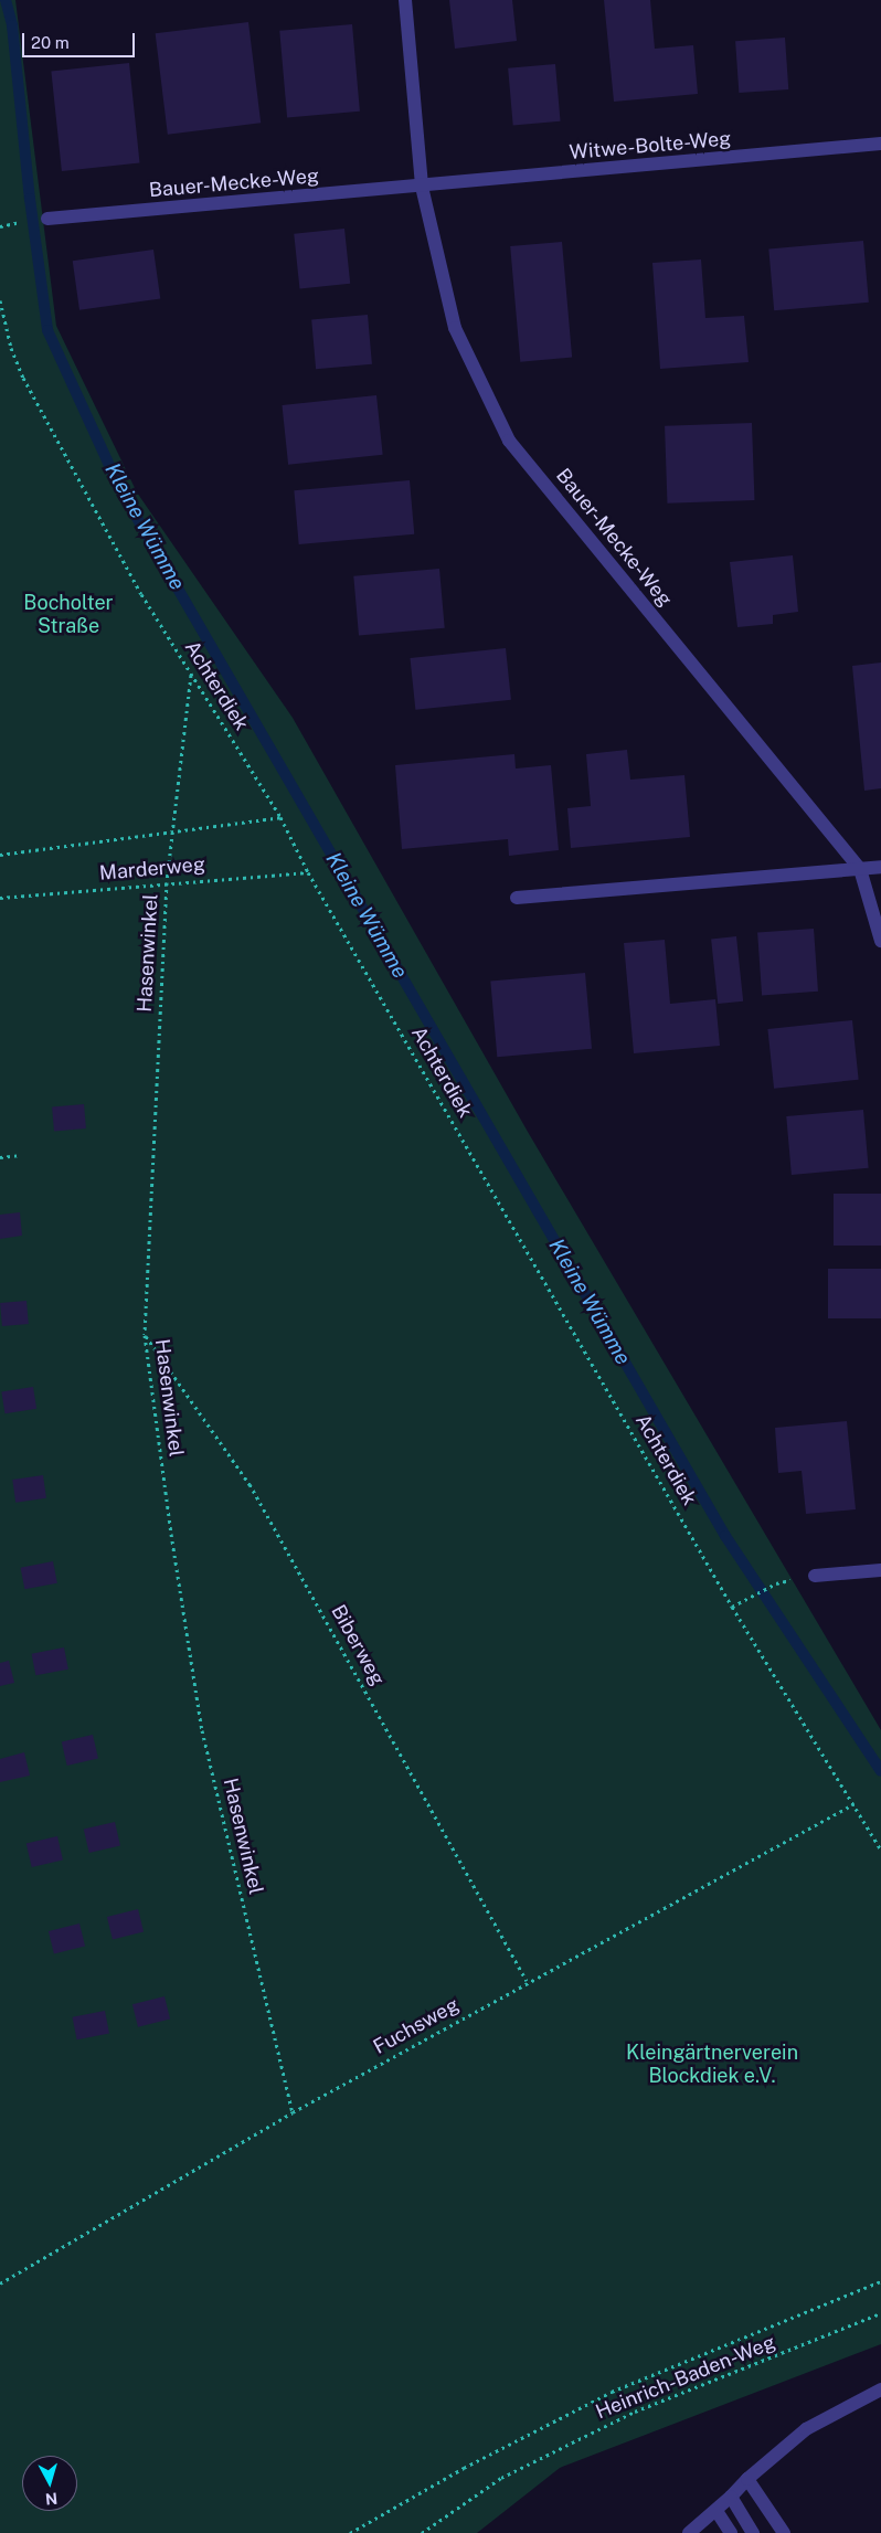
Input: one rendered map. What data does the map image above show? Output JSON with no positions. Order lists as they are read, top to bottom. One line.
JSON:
{"streets":{"street":["Witwe-Bolte-Weg","Bauer-Mecke-Weg"],"path":["Achterdiek","Marderweg","Hasenwinkel","Biberweg","Fuchsweg","Heinrich-Baden-Weg"]},"crossings":[["Witwe-Bolte-Weg","Bauer-Mecke-Weg"],["Achterdiek","Marderweg"],["Achterdiek","Hasenwinkel"],["Achterdiek","Fuchsweg"],["Marderweg","Hasenwinkel"],["Hasenwinkel","Biberweg"],["Hasenwinkel","Fuchsweg"],["Biberweg","Fuchsweg"]],"water":["Kleine Wümme"],"parks":["Bocholter Straße","Kleingärtnerverein Blockdiek e.V."],"scale_bar":"20 m","north":"bottom"}
